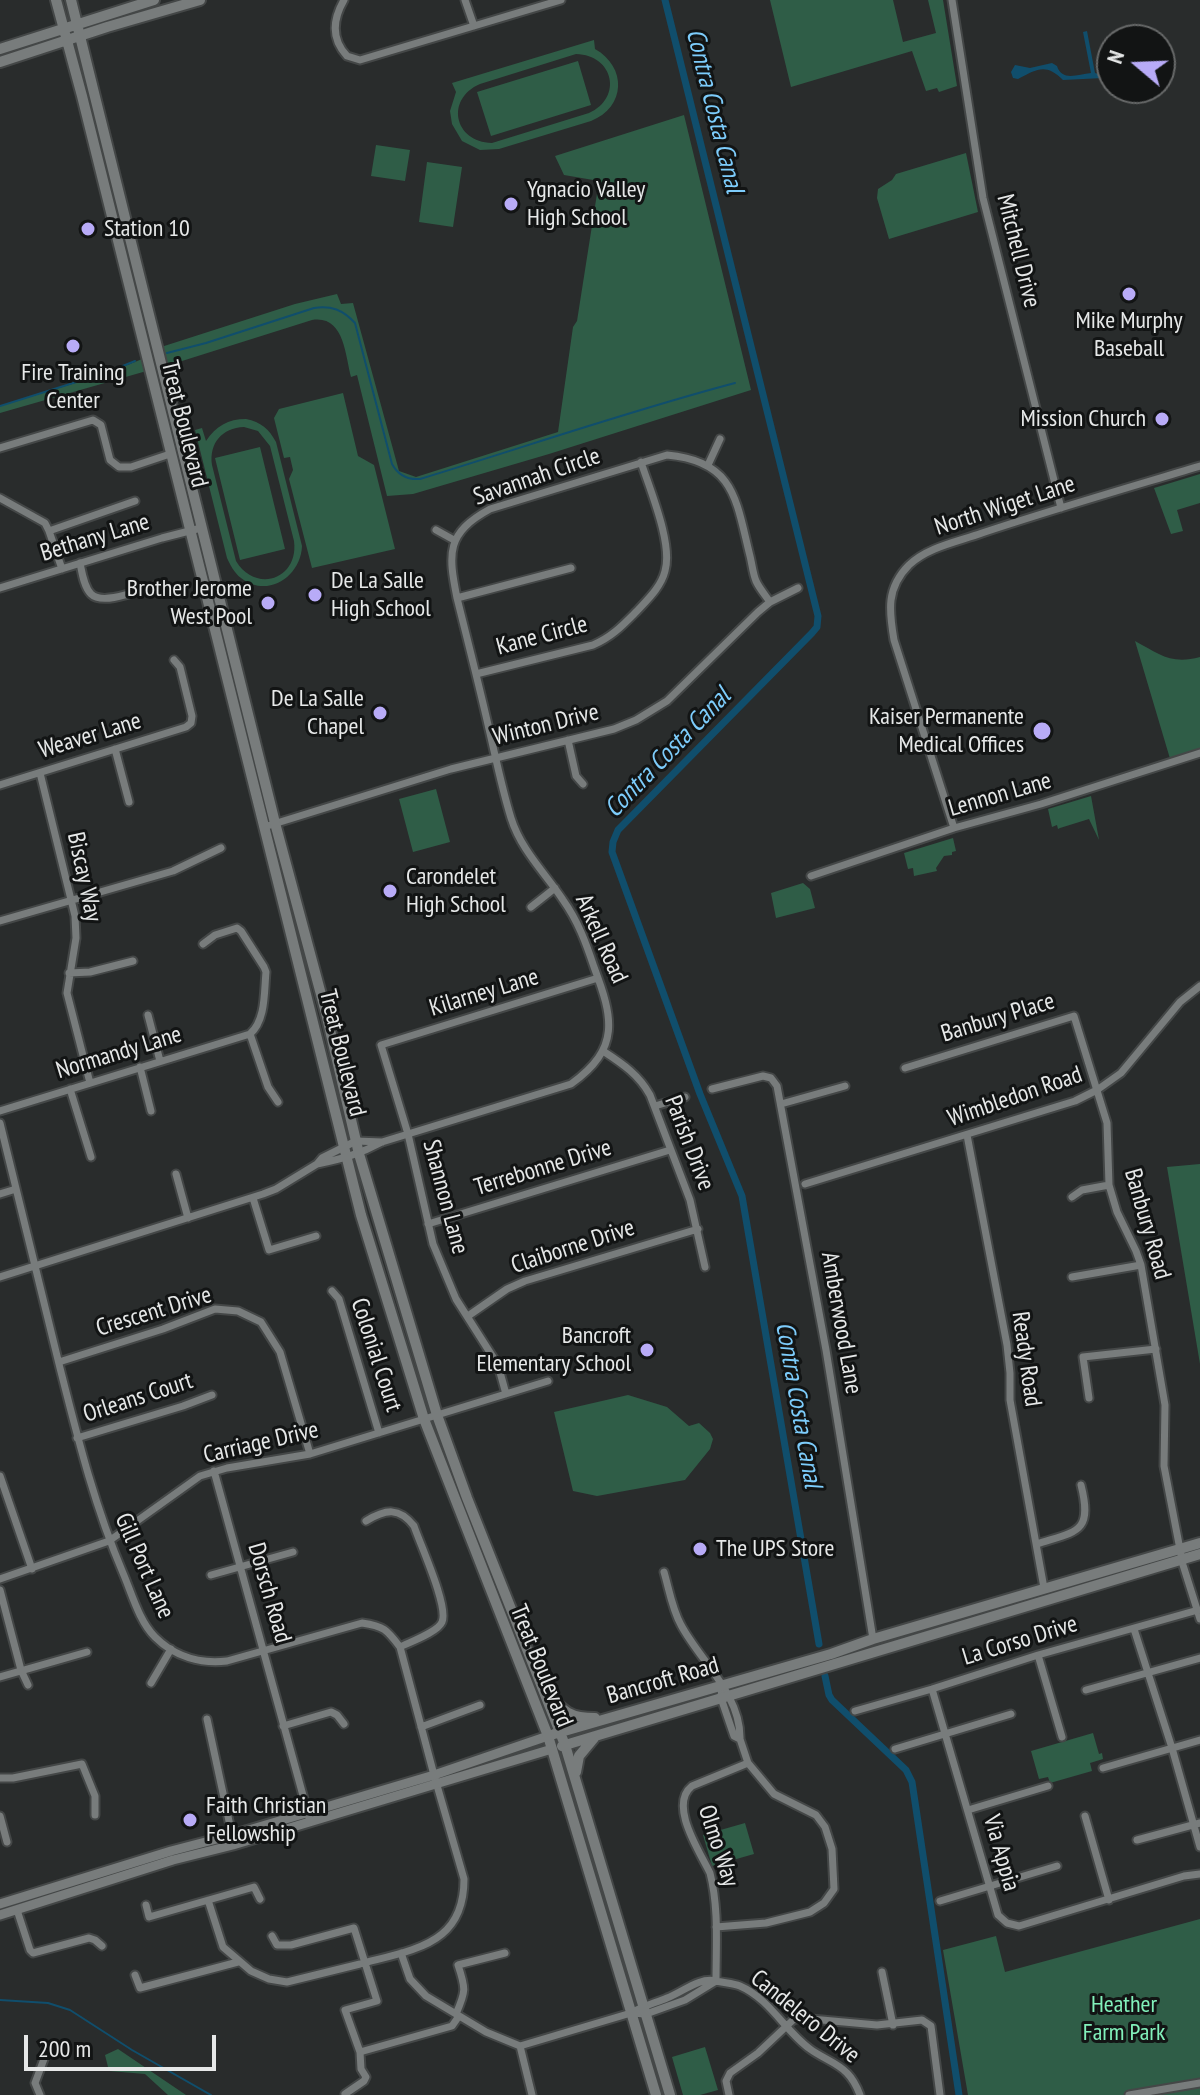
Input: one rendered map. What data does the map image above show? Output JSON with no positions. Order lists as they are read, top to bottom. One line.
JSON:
{"streets":{"main road":["Treat Boulevard","Bancroft Road"],"street":["Mitchell Drive","Savannah Circle","North Wiget Lane","Bethany Lane","Kane Circle","Winton Drive","Weaver Lane","Lennon Lane","Biscay Way","Arkell Road","Kilarney Lane","Banbury Place","Normandy Lane","Wimbledon Road","Parish Drive","Terrebonne Drive","Shannon Lane","Banbury Road","Claiborne Drive","Crescent Drive","Amberwood Lane","Colonial Court","Ready Road","Orleans Court","Carriage Drive","Gill Port Lane","Dorsch Road","La Corso Drive","Olmo Way","Via Appia","Candelero Drive"]},"crossings":[["Mitchell Drive","North Wiget Lane"],["Treat Boulevard","Bethany Lane"],["Treat Boulevard","Winton Drive"],["Treat Boulevard","Carriage Drive"],["Treat Boulevard","Bancroft Road"],["Treat Boulevard","Candelero Drive"],["Savannah Circle","Kane Circle"],["North Wiget Lane","Lennon Lane"],["Winton Drive","Arkell Road"],["Weaver Lane","Biscay Way"],["Biscay Way","Normandy Lane"],["Arkell Road","Kilarney Lane"],["Arkell Road","Parish Drive"],["Kilarney Lane","Shannon Lane"],["Banbury Place","Wimbledon Road"],["Banbury Place","Banbury Road"],["Wimbledon Road","Banbury Road"],["Wimbledon Road","Ready Road"],["Parish Drive","Terrebonne Drive"],["Parish Drive","Claiborne Drive"],["Terrebonne Drive","Shannon Lane"],["Shannon Lane","Claiborne Drive"],["Shannon Lane","Carriage Drive"],["Banbury Road","La Corso Drive"],["Banbury Road","Bancroft Road"],["Crescent Drive","Carriage Drive"],["Crescent Drive","Gill Port Lane"],["Amberwood Lane","Bancroft Road"],["Colonial Court","Carriage Drive"],["Ready Road","Bancroft Road"],["Orleans Court","Gill Port Lane"],["Carriage Drive","Gill Port Lane"],["Carriage Drive","Dorsch Road"],["Gill Port Lane","Dorsch Road"],["Dorsch Road","Bancroft Road"],["La Corso Drive","Via Appia"],["Olmo Way","Candelero Drive"]],"water":["Contra Costa Canal"],"parks":["Heather Farm Park"],"places":["Ygnacio Valley High School","Station 10","Mike Murphy Baseball","Fire Training Center","Mission Church","De La Salle High School","Brother Jerome West Pool","De La Salle Chapel","Kaiser Permanente Medical Offices","Carondelet High School","Bancroft Elementary School","The UPS Store","Faith Christian Fellowship"],"scale_bar":"200 m","north":"left"}
